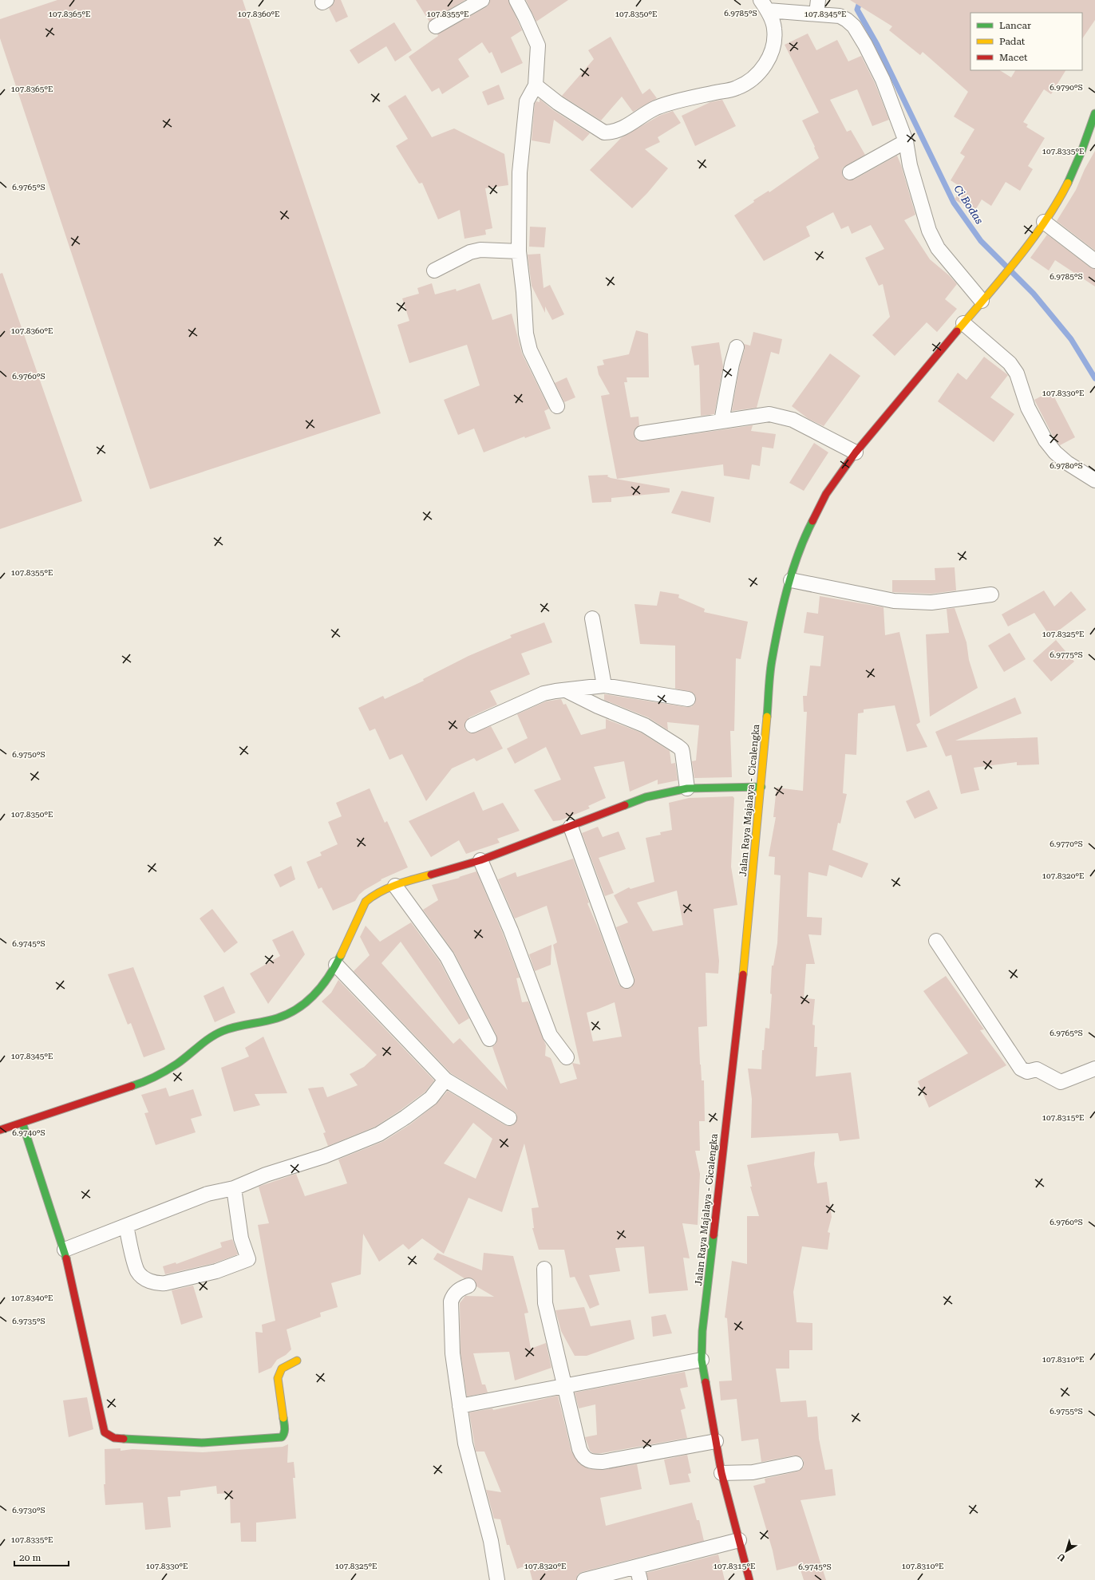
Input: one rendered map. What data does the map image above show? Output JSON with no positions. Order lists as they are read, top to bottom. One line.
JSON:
{"streets":{"main road":["Jalan Raya Majalaya - Cicalengka"]},"water":["Ci Bodas"],"legend":["Lancar","Padat","Macet"],"scale_bar":"20 m","north":"bottom left","coordinates":["6.9785°S","107.8350°E","107.8365°E","107.8360°E","107.8355°E","107.8345°E","6.9790°S","107.8335°E","6.9765°S","6.9760°S","107.8330°E","6.9780°S","107.8325°E","6.9775°S","6.9750°S","6.9770°S","107.8320°E","6.9745°S","107.8315°E","6.9740°S","107.8340°E","6.9735°S","107.8310°E","6.9755°S","6.9730°S"]}
